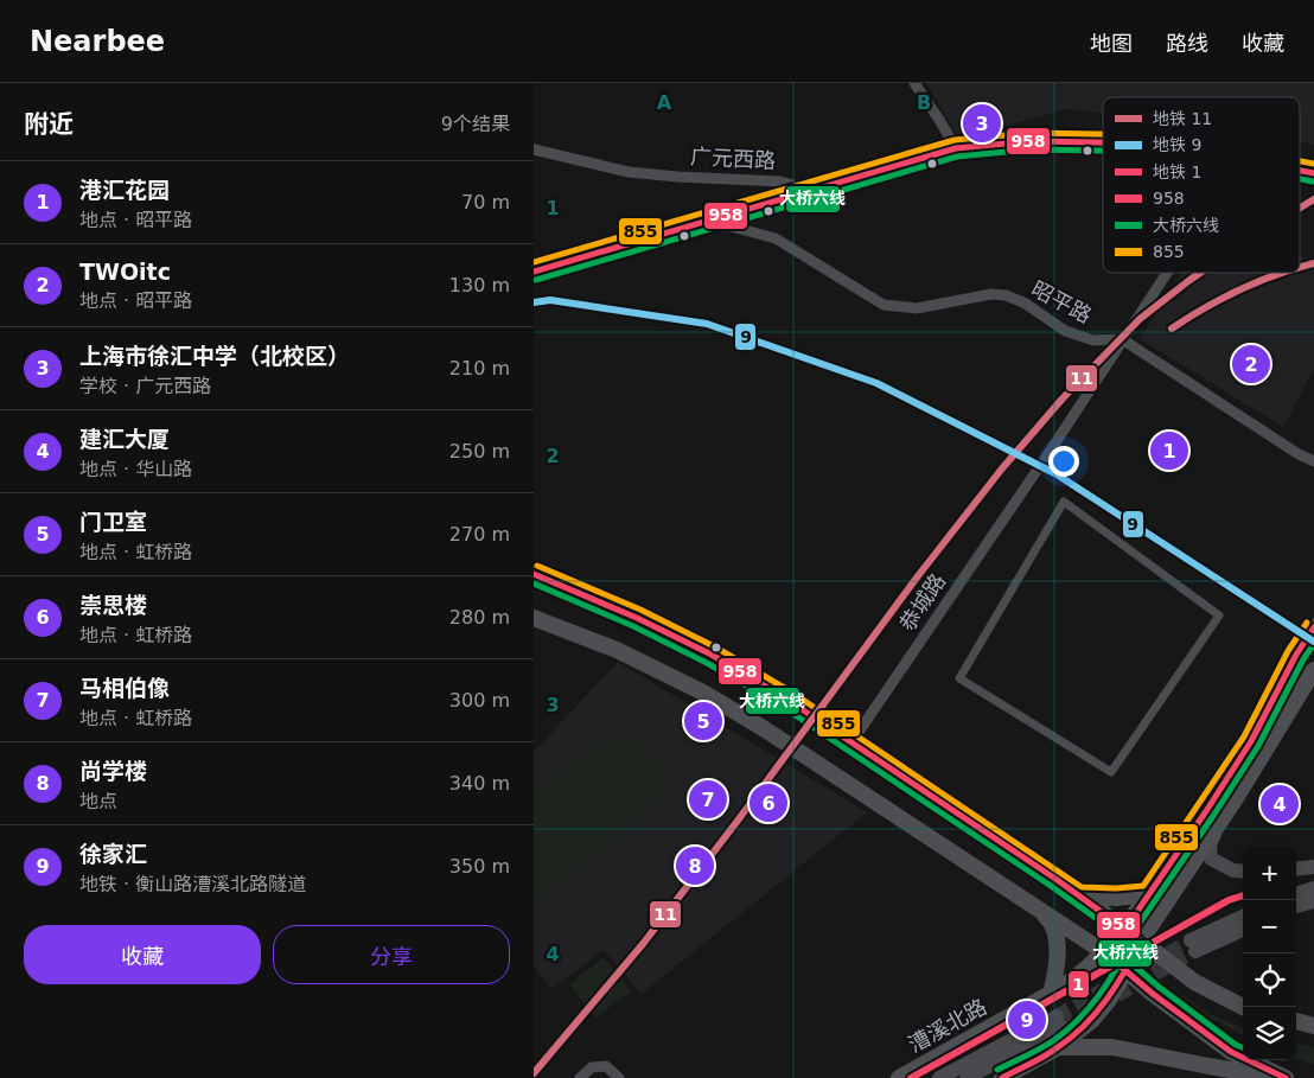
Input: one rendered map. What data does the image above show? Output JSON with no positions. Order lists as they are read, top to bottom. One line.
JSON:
{"streets":{"main road":["漕溪北路"],"street":["广元西路","昭平路","恭城路"]},"crossings":[["昭平路","恭城路"]],"lines":["transit line 855","transit line 958","transit line 大桥六线","metro line 11","metro line 9","metro line 1"],"legend":["地铁 11","地铁 9","地铁 1","958","大桥六线","855"],"page":{"header":"Nearbee","nav":["地图","路线","收藏"],"heading":["附近","9个结果"],"pins":["3","2","1","5","7","6","4","8","9"],"list":[{"mark":"1","name":"港汇花园","note":"地点 · 昭平路","value":"70 m"},{"mark":"2","name":"TWOitc","note":"地点 · 昭平路","value":"130 m"},{"mark":"3","name":"上海市徐汇中学（北校区）","note":"学校 · 广元西路","value":"210 m"},{"mark":"4","name":"建汇大厦","note":"地点 · 华山路","value":"250 m"},{"mark":"5","name":"门卫室","note":"地点 · 虹桥路","value":"270 m"},{"mark":"6","name":"崇思楼","note":"地点 · 虹桥路","value":"280 m"},{"mark":"7","name":"马相伯像","note":"地点 · 虹桥路","value":"300 m"},{"mark":"8","name":"尚学楼","note":"地点","value":"340 m"},{"mark":"9","name":"徐家汇","note":"地铁 · 衡山路漕溪北路隧道","value":"350 m"}],"map_buttons":["+","−"],"buttons":["收藏","分享"]},"grid":{"columns":["A","B"],"rows":["1","2","3","4"]}}
